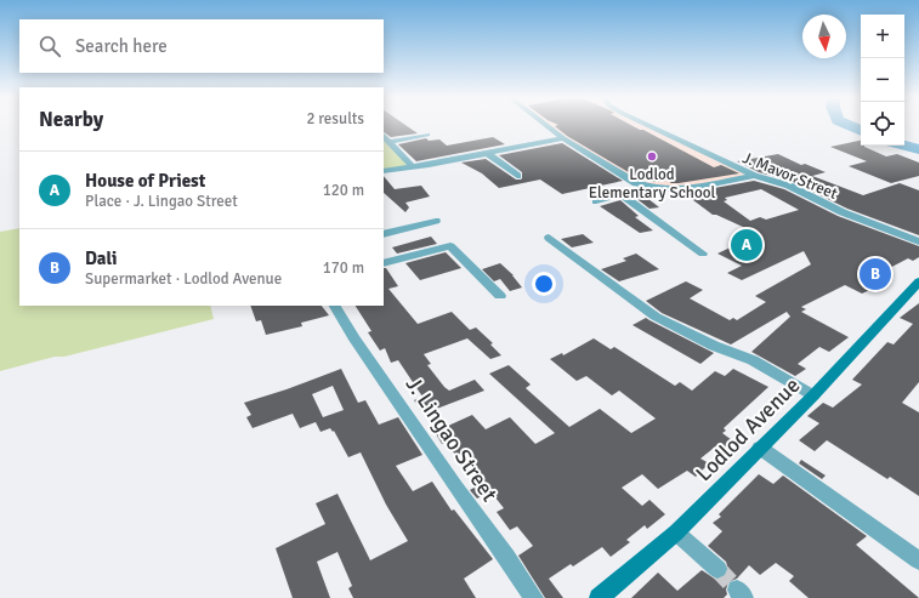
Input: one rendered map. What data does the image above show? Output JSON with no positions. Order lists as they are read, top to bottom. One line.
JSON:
{"streets":{"main road":["Lodlod Avenue"],"street":["J. Mavor Street","J. Lingao Street"]},"places":["Lodlod Elementary School"],"north":"bottom","page":{"map_buttons":["+","−"],"search":"Search here","heading":["Nearby","2 results"],"list":[{"mark":"A","name":"House of Priest","note":"Place · J. Lingao Street","value":"120 m"},{"mark":"B","name":"Dali","note":"Supermarket · Lodlod Avenue","value":"170 m"}],"pins":["A","B"]}}
